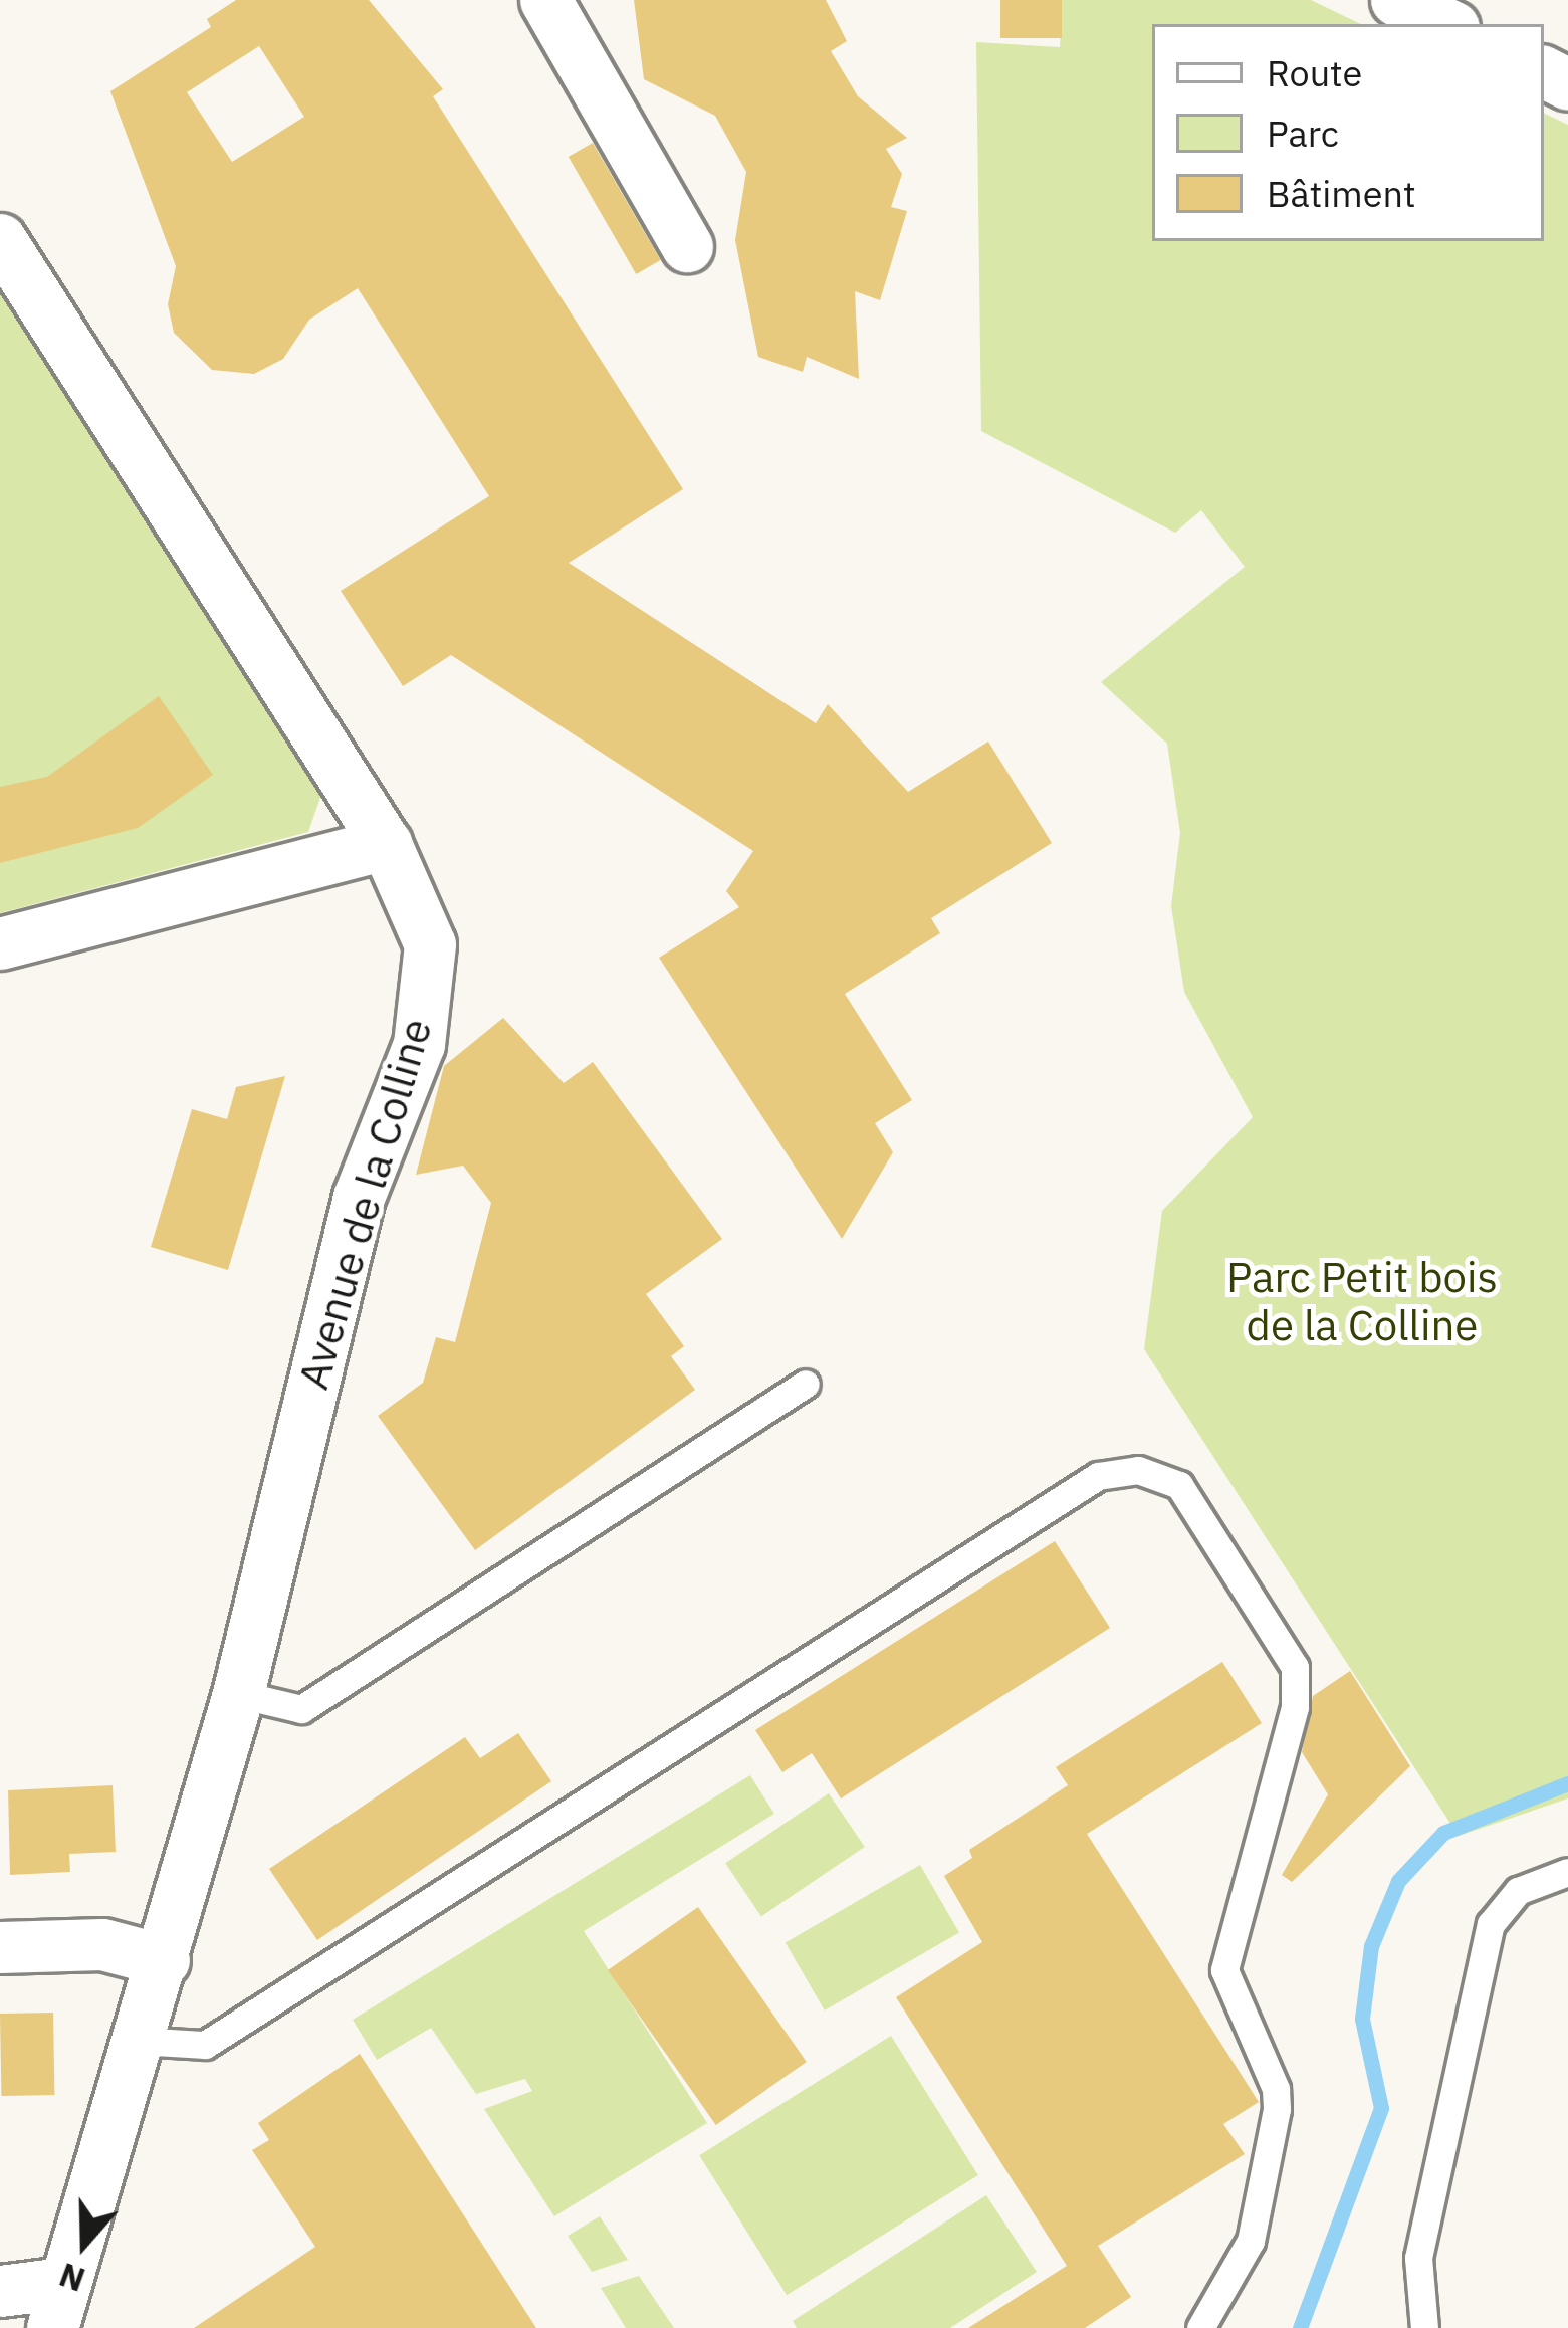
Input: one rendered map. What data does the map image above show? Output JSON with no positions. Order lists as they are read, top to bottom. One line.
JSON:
{"streets":{"street":["Avenue de la Colline"]},"parks":["Parc Petit bois de la Colline"],"legend":["Route","Parc","Bâtiment"],"north":"bottom"}
